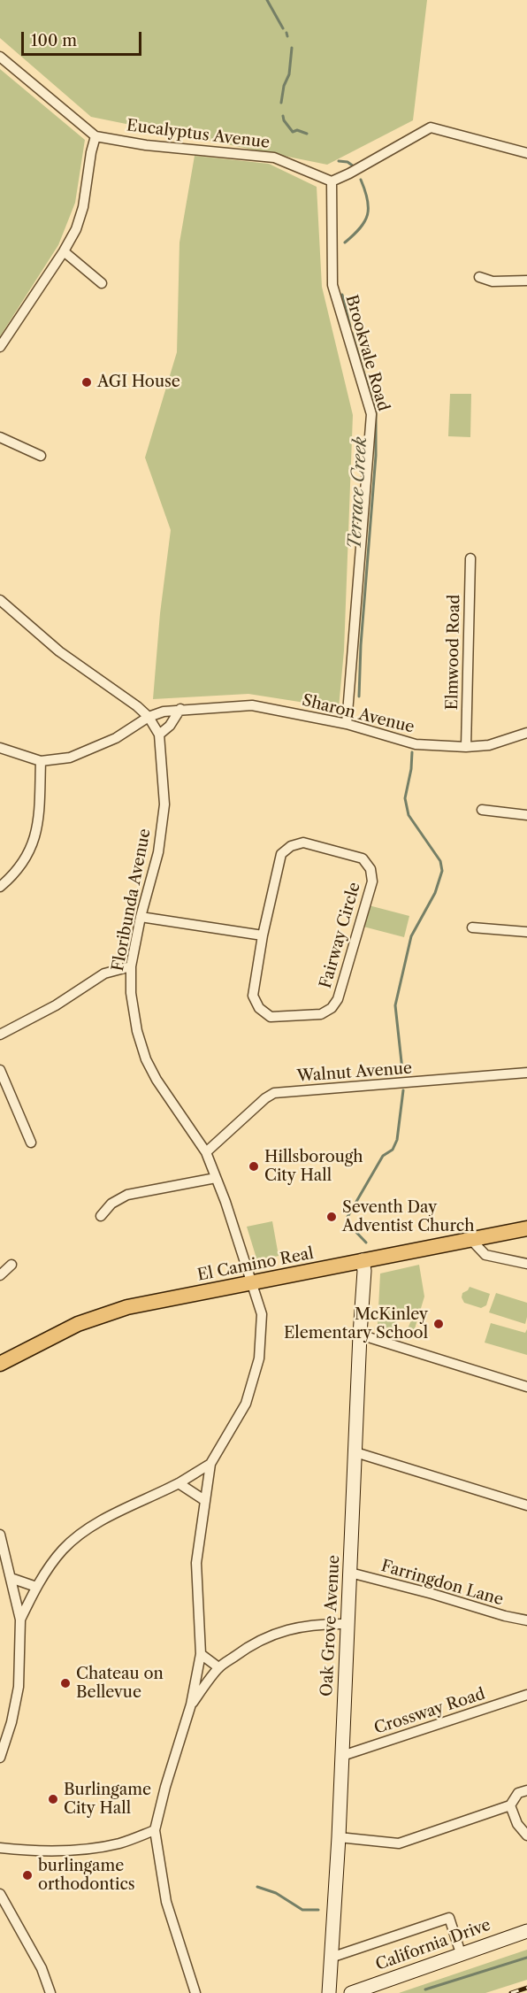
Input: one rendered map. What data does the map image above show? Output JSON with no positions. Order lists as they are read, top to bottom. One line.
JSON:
{"streets":{"main road":["El Camino Real"],"street":["Eucalyptus Avenue","Brookvale Road","Elmwood Road","Sharon Avenue","Floribunda Avenue","Fairway Circle","Walnut Avenue","Farringdon Lane","Oak Grove Avenue","Crossway Road","California Drive"]},"crossings":[["Eucalyptus Avenue","Brookvale Road"],["Brookvale Road","Sharon Avenue"],["Elmwood Road","Sharon Avenue"],["Sharon Avenue","Floribunda Avenue"],["Floribunda Avenue","Walnut Avenue"],["Floribunda Avenue","El Camino Real"],["El Camino Real","Oak Grove Avenue"],["Farringdon Lane","Oak Grove Avenue"],["Oak Grove Avenue","Crossway Road"]],"water":["Terrace Creek"],"places":["AGI House","Hillsborough City Hall","Seventh Day Adventist Church","McKinley Elementary School","Chateau on Bellevue","Burlingame City Hall","burlingame orthodontics"],"scale_bar":"100 m"}
